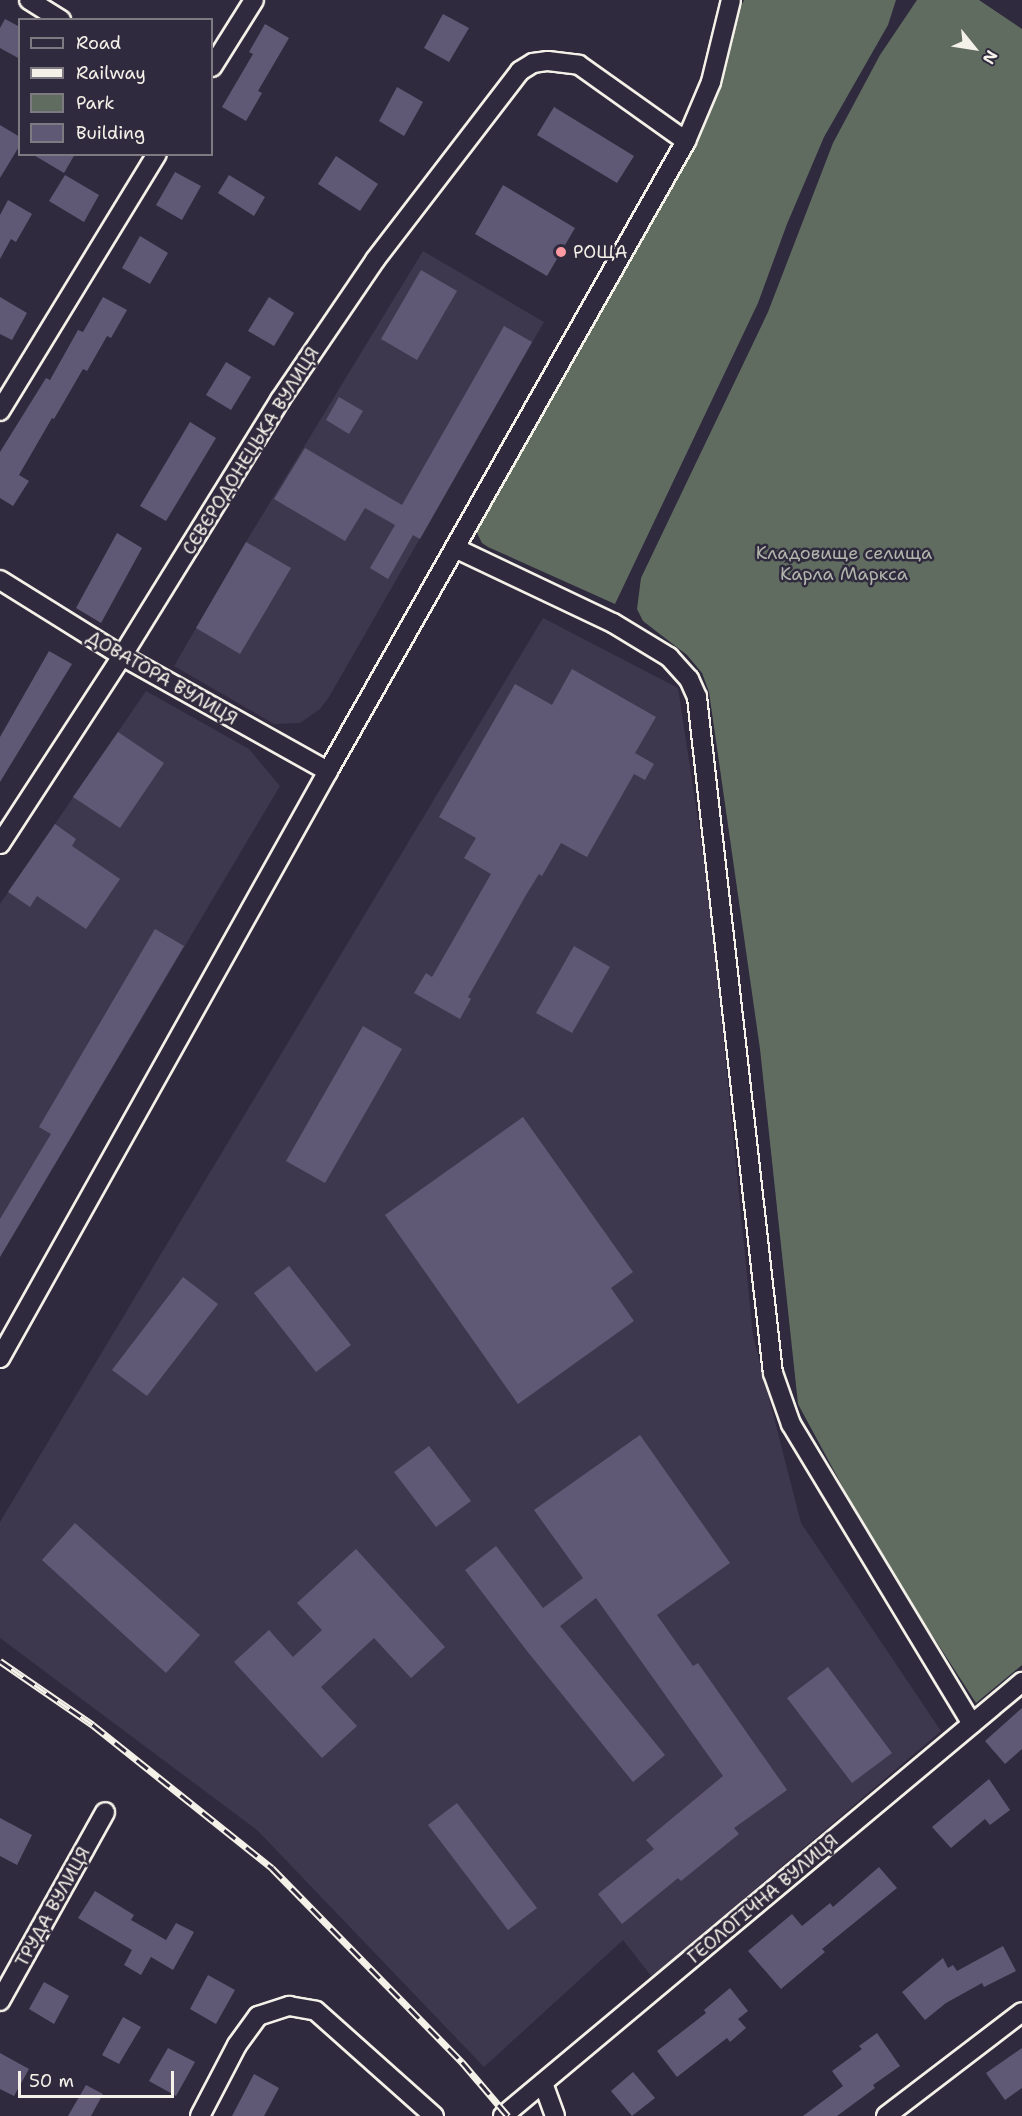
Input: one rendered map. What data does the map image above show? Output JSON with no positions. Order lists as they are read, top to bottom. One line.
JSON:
{"streets":{"street":["СЄВЄРОДОНЕЦЬКА ВУЛИЦЯ","ДОВАТОРА ВУЛИЦЯ","ГЕОЛОГІЧНА ВУЛИЦЯ","ТРУДА ВУЛИЦЯ"]},"crossings":[["СЄВЄРОДОНЕЦЬКА ВУЛИЦЯ","ДОВАТОРА ВУЛИЦЯ"]],"parks":["Кладовище селища Карла Маркса"],"places":["РОЩА"],"legend":["Road","Railway","Park","Building"],"scale_bar":"50 m","north":"bottom right"}
